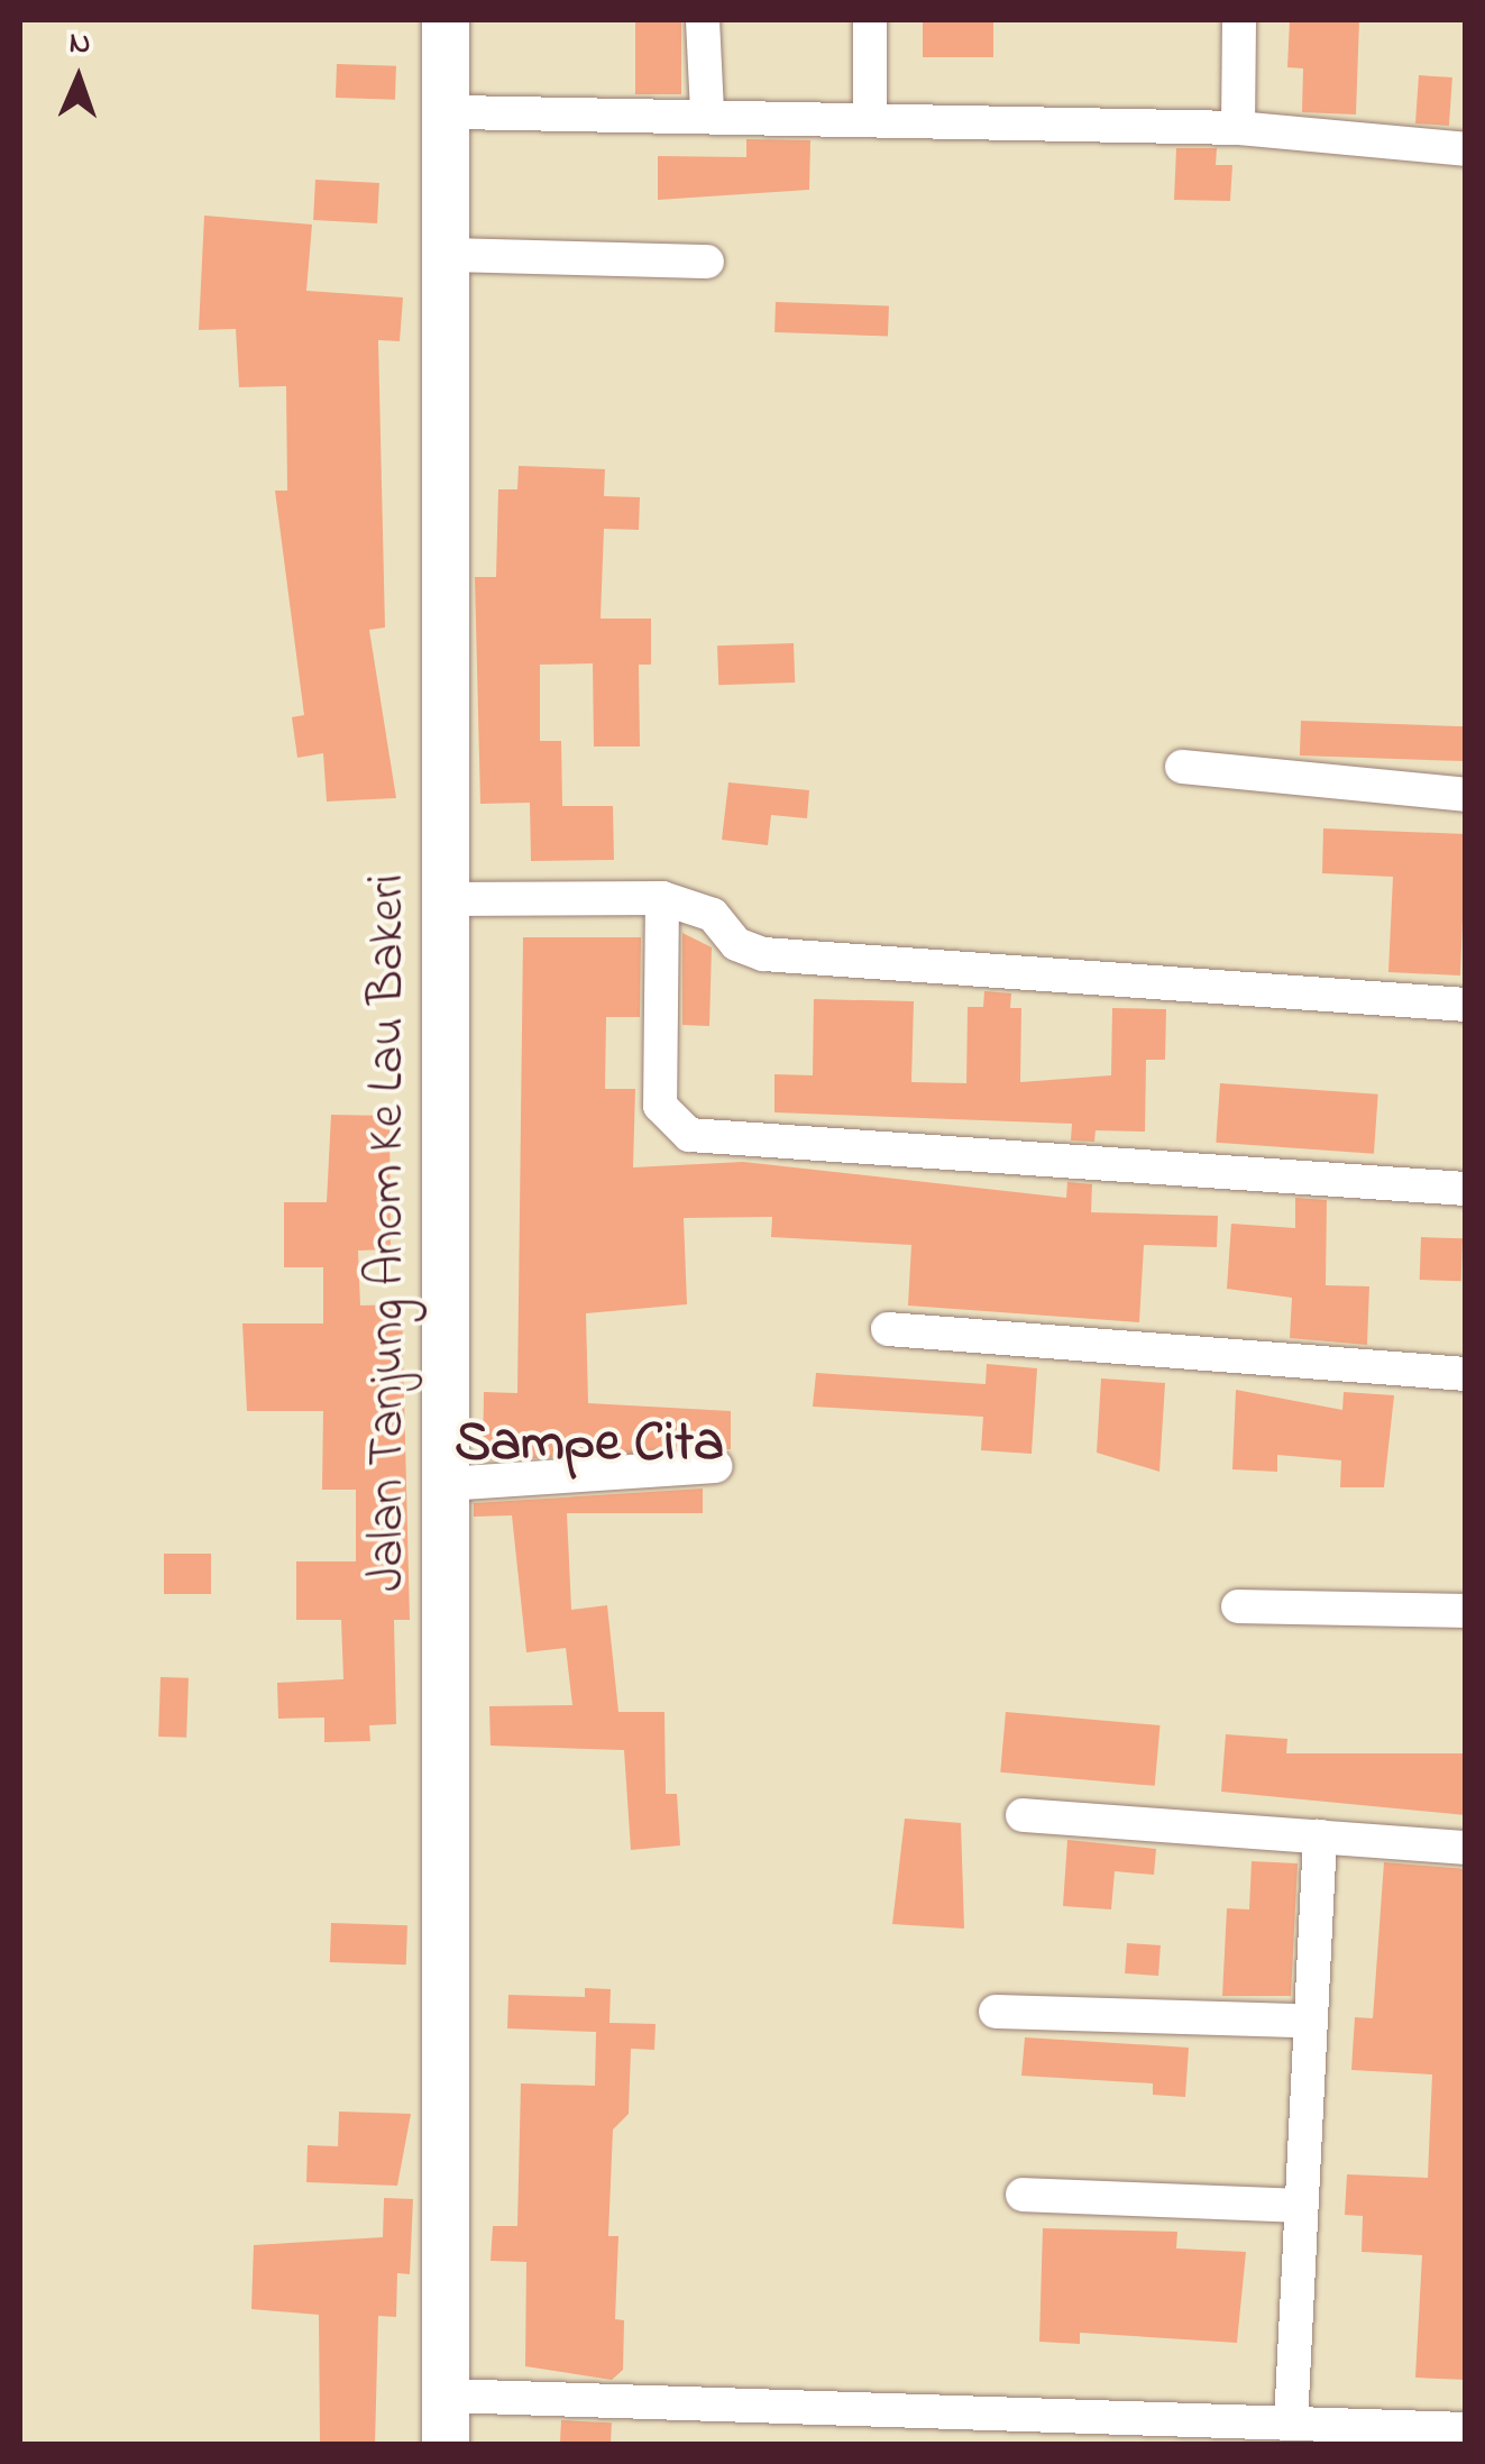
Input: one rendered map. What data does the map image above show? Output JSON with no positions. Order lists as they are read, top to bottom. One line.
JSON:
{"streets":{"main road":["Jalan Tanjung Anom Ke Lau Bakeri"]},"districts":["Sampe Cita"],"north":"top"}
